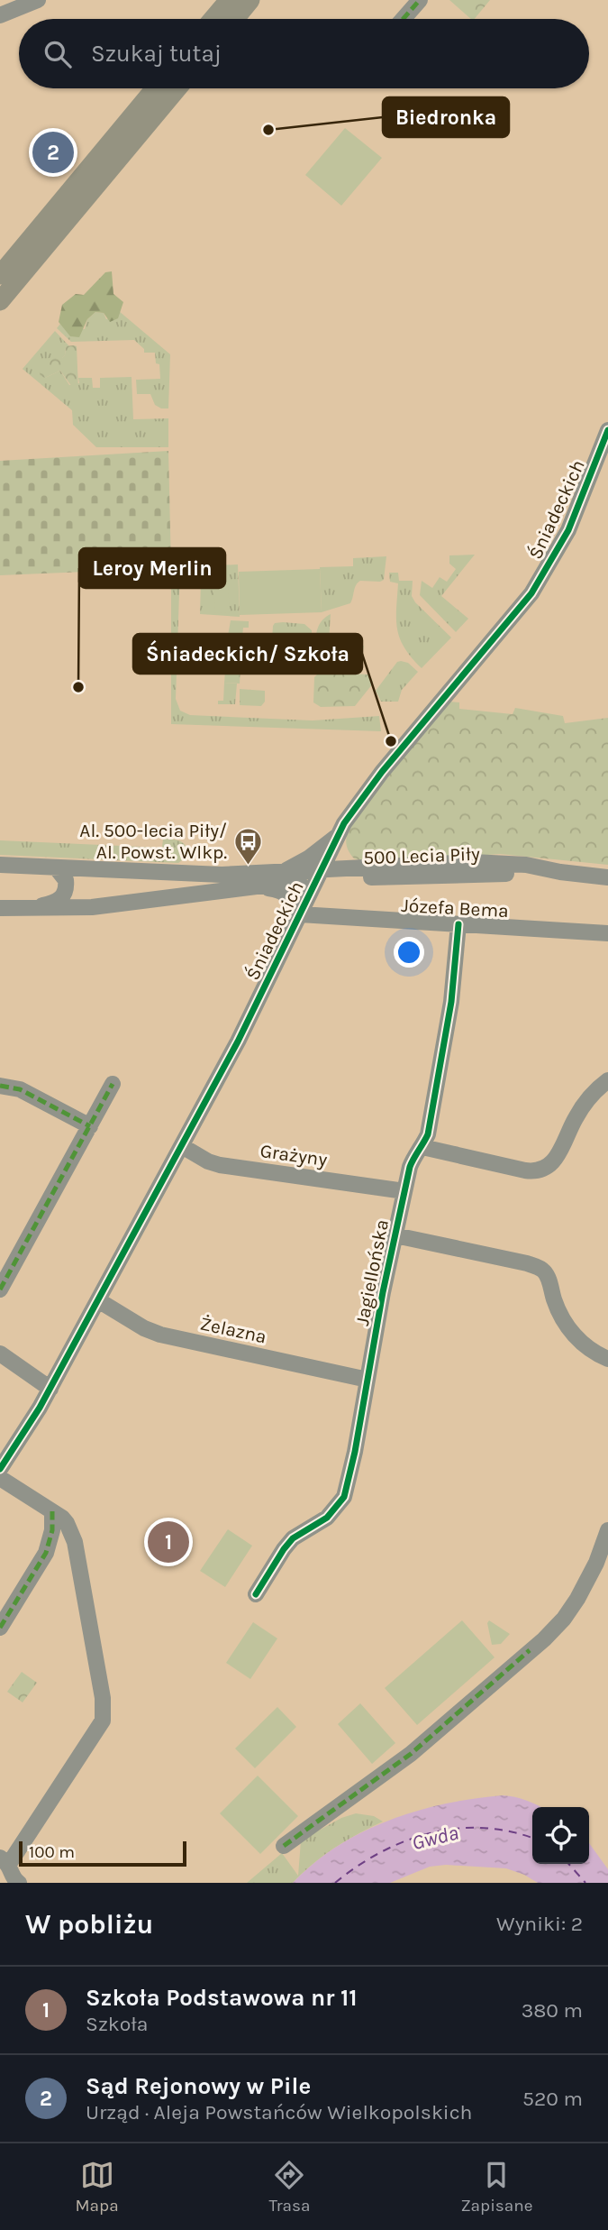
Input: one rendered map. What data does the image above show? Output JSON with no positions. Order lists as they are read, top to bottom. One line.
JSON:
{"streets":{"street":["Śniadeckich","500 Lecia Piły","Józefa Bema","Grażyny","Jagiellońska","Żelazna"]},"crossings":[["Śniadeckich","500 Lecia Piły"],["Śniadeckich","Józefa Bema"],["Śniadeckich","Grażyny"],["Śniadeckich","Żelazna"],["Józefa Bema","Jagiellońska"],["Grażyny","Jagiellońska"],["Jagiellońska","Żelazna"]],"water":["Gwda"],"places":{"other":["Biedronka","Leroy Merlin","Śniadeckich/ Szkoła"],"bus stop":["Al. 500-lecia Piły/ Al. Powst. Wlkp."]},"scale_bar":"100 m","page":{"search":"Szukaj tutaj","pins":["2","1"],"scale":"100 m","heading":["W pobliżu","Wyniki: 2"],"list":[{"mark":"1","name":"Szkoła Podstawowa nr 11","note":"Szkoła","value":"380 m"},{"mark":"2","name":"Sąd Rejonowy w Pile","note":"Urząd · Aleja Powstańców Wielkopolskich","value":"520 m"}],"nav":["Mapa","Trasa","Zapisane"]}}
